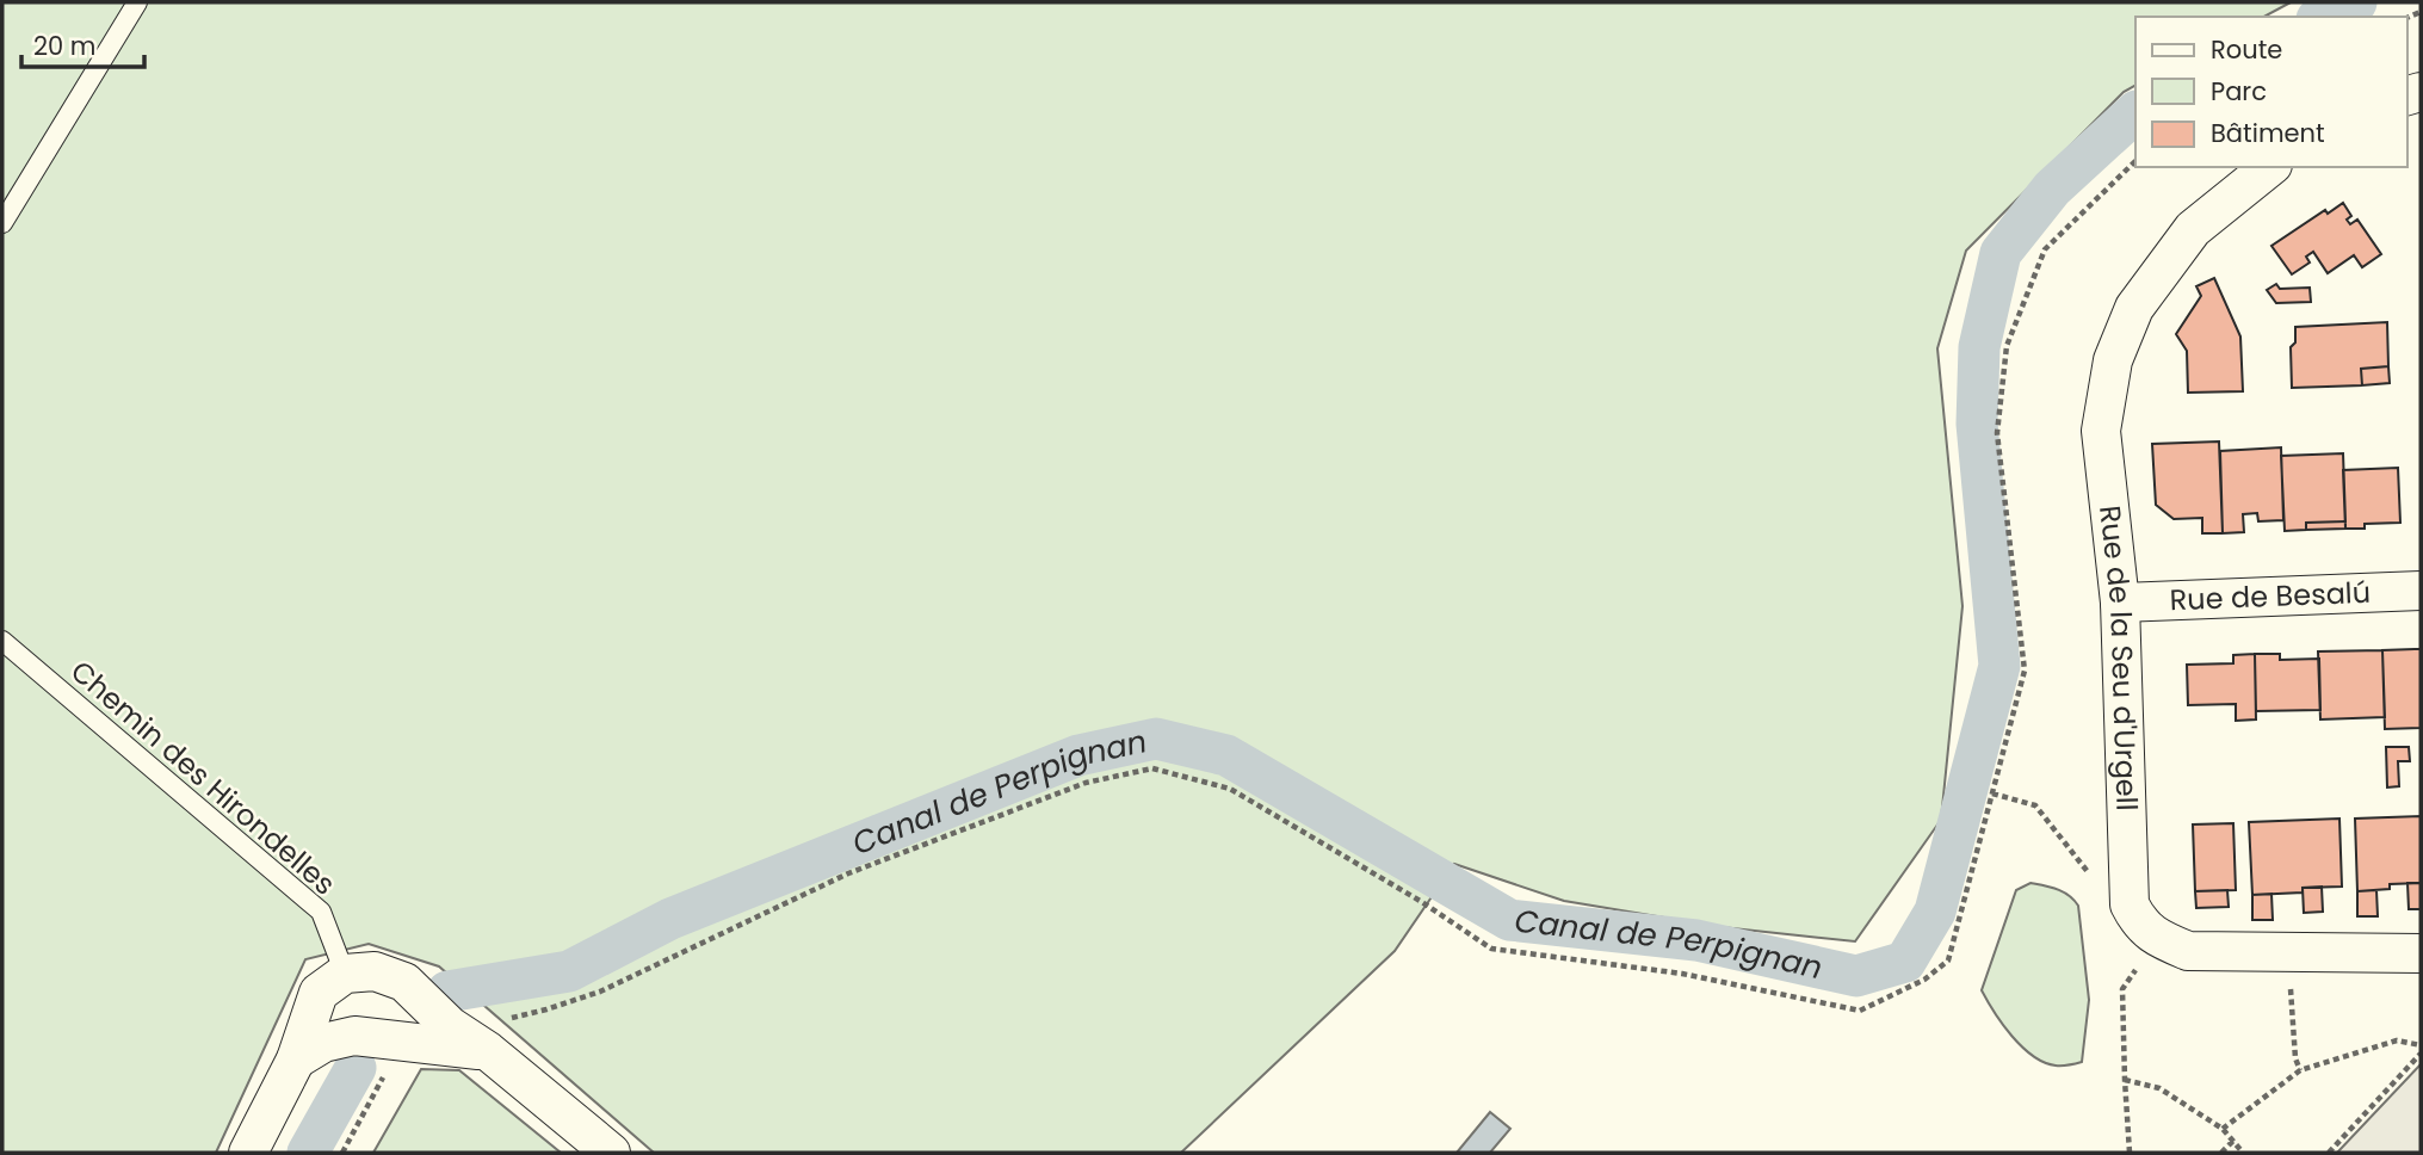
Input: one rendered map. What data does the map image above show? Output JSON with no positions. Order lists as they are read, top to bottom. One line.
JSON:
{"streets":{"street":["Rue de Besalú","Rue de la Seu d'Urgell"],"lane":["Chemin des Hirondelles"]},"crossings":[["Rue de Besalú","Rue de la Seu d'Urgell"]],"water":["Canal de Perpignan"],"legend":["Route","Parc","Bâtiment"],"scale_bar":"20 m"}
